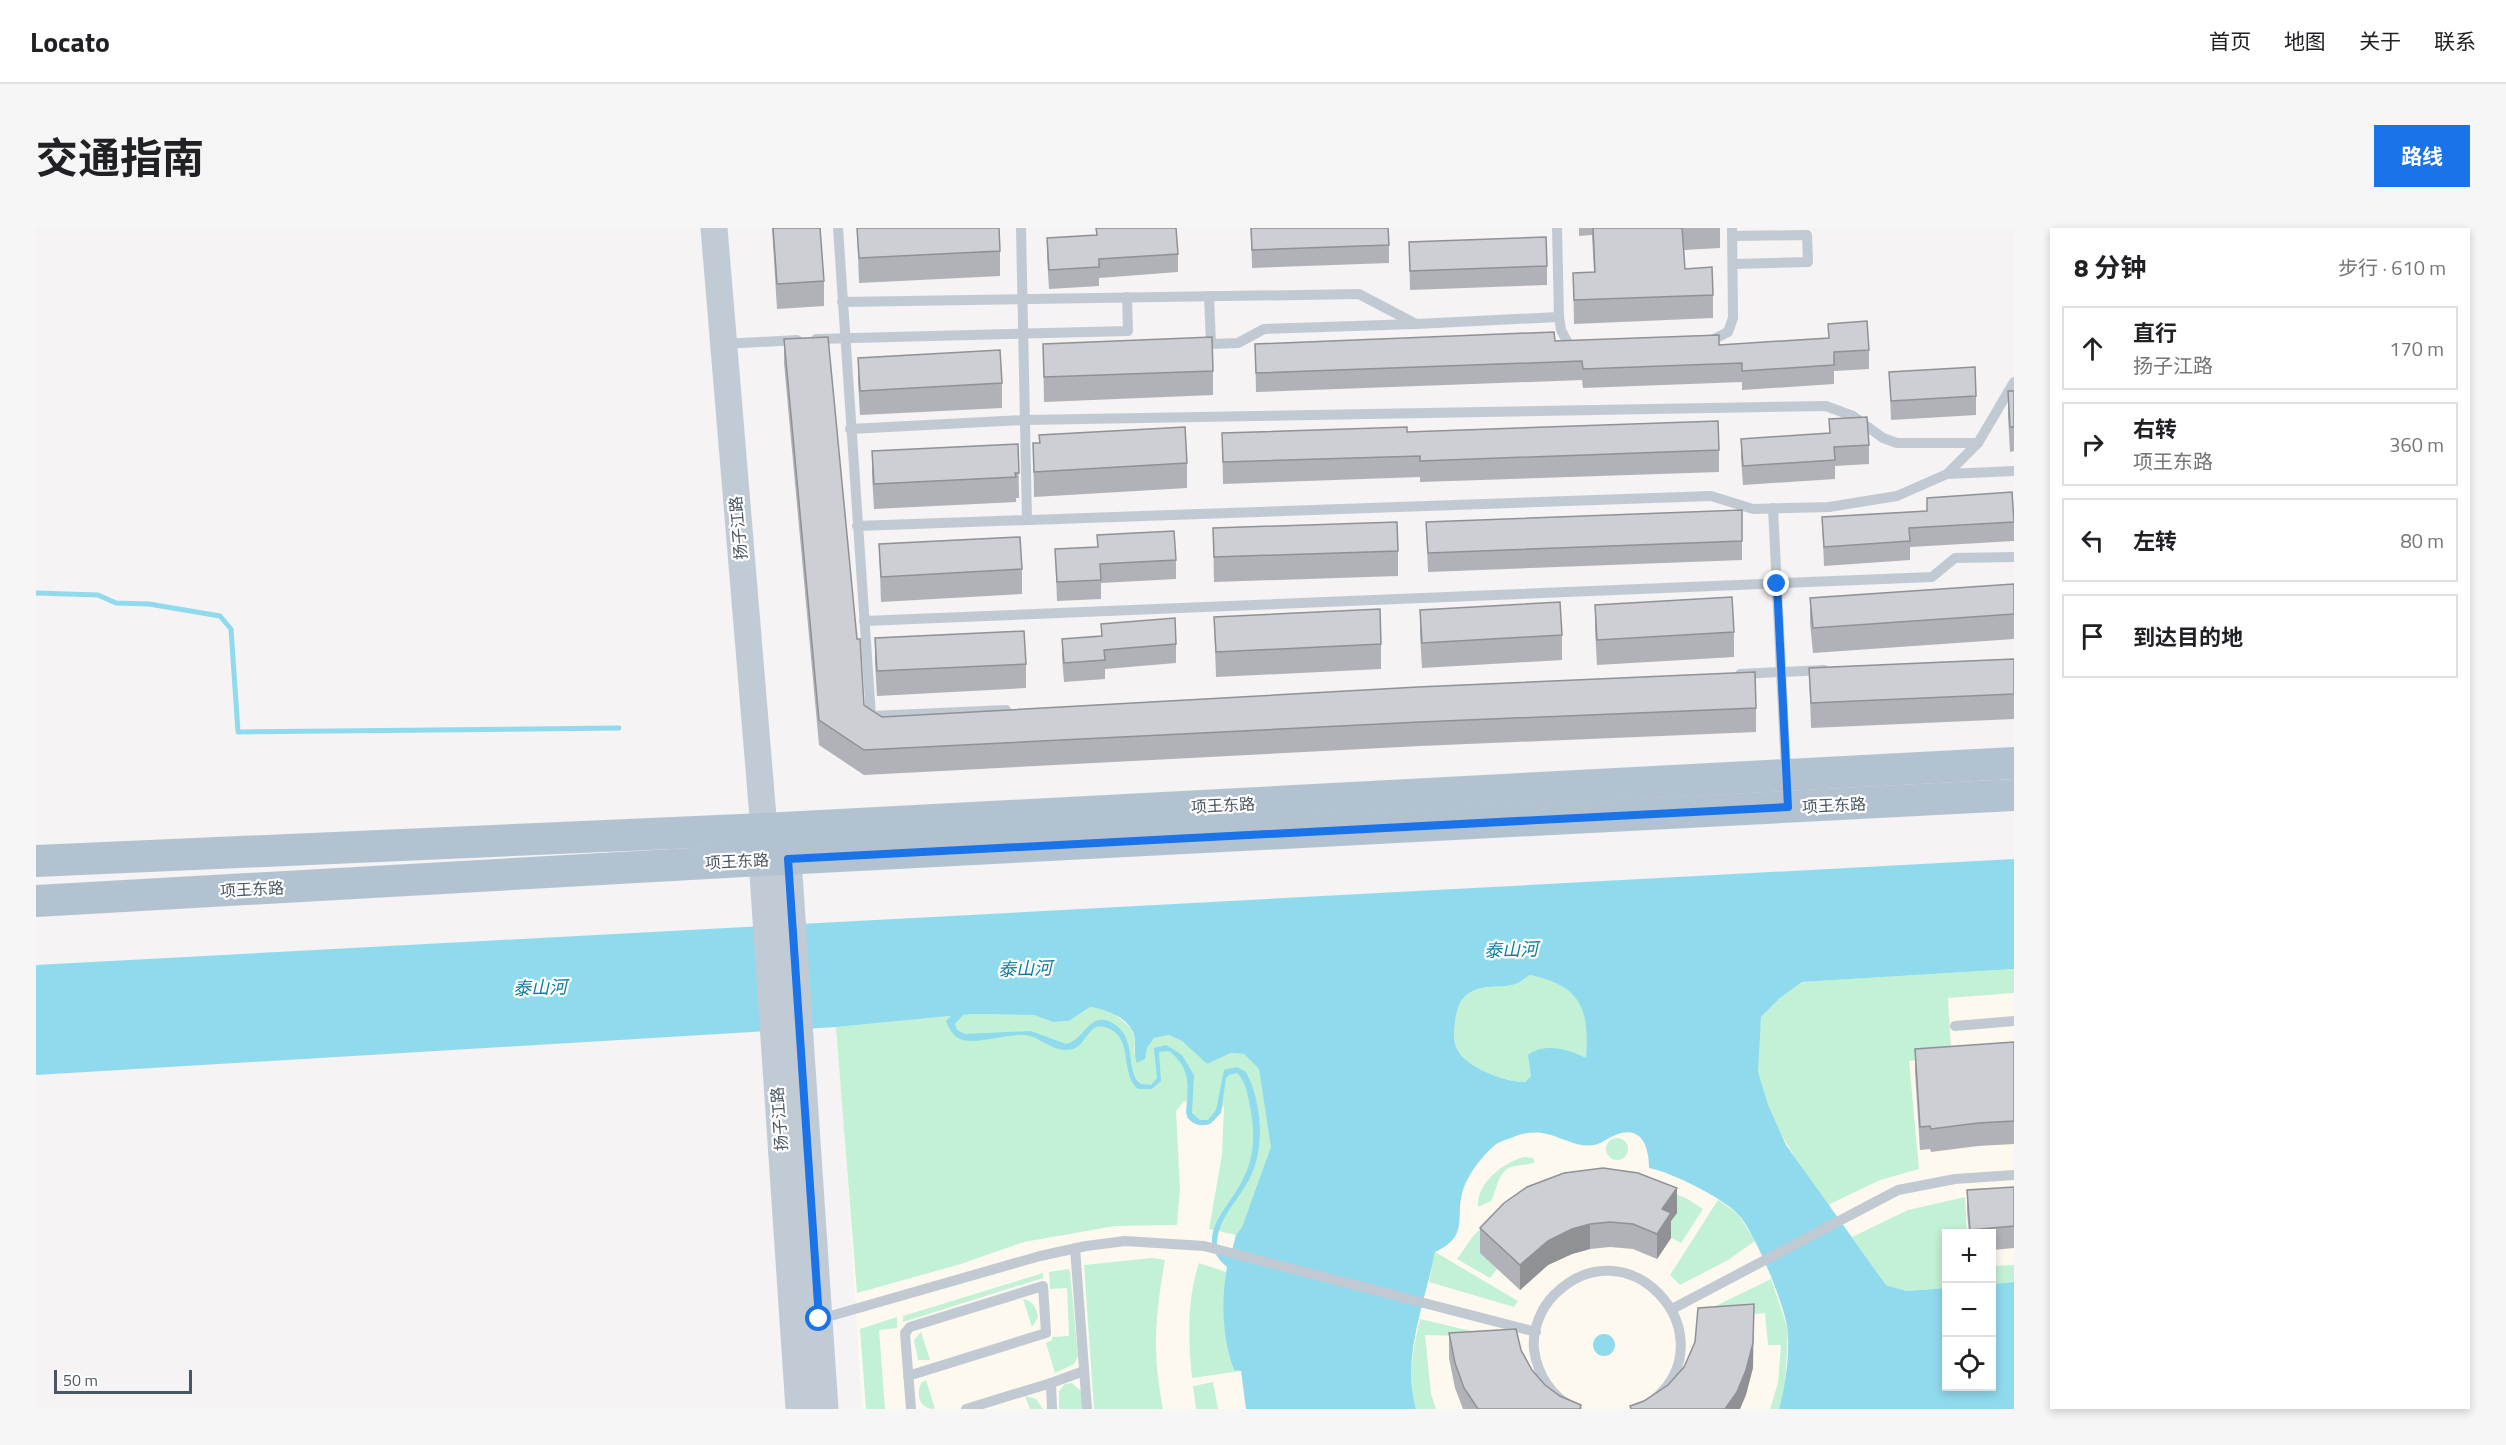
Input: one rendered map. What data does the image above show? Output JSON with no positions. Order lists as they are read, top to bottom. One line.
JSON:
{"streets":{"main road":["项王东路"],"street":["扬子江路"]},"crossings":[["扬子江路","项王东路"]],"water":["泰山河"],"scale_bar":"50 m","page":{"header":"Locato","nav":["首页","地图","关于","联系"],"title":"交通指南","buttons":"路线","heading":["8 分钟","步行 · 610 m"],"list":[["直行","扬子江路","170 m"],["右转","项王东路","360 m"],["左转","80 m"],"到达目的地"],"map_buttons":["+","−"],"scale":"50 m"}}
